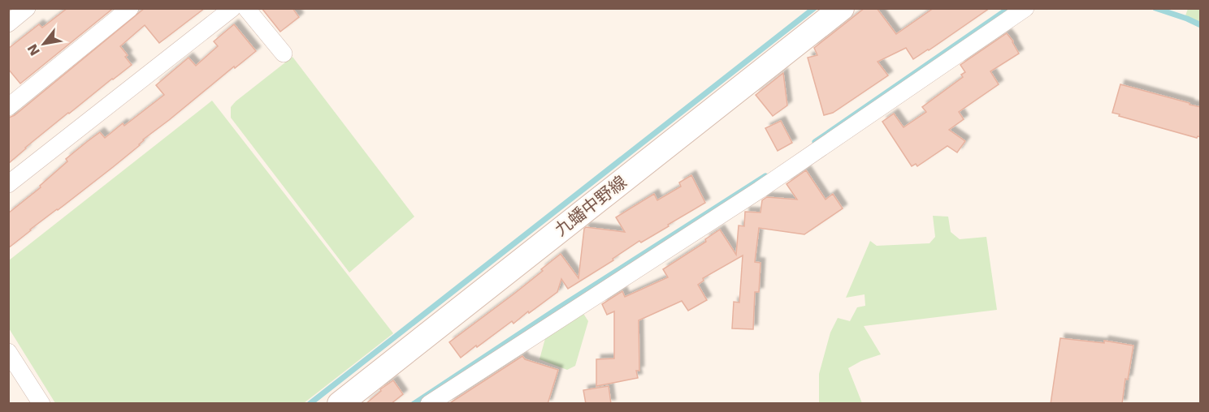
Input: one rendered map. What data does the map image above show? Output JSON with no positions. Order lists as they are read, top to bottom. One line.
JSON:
{"streets":{"main road":["九蟠中野線"]},"north":"bottom left"}
